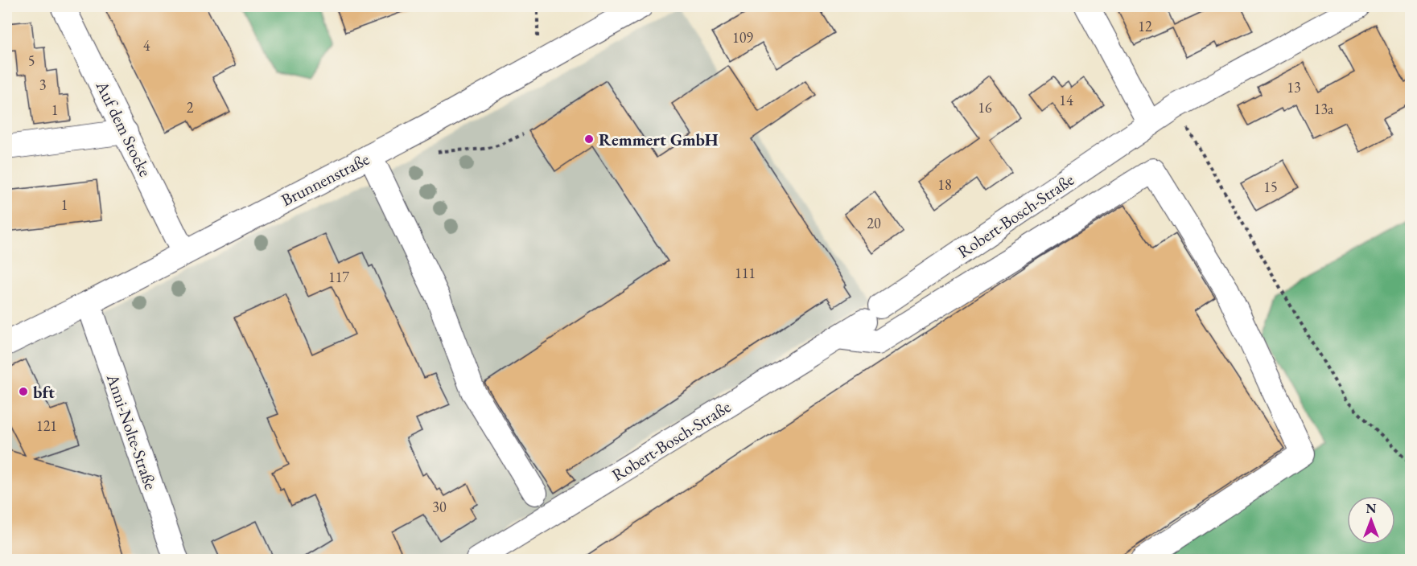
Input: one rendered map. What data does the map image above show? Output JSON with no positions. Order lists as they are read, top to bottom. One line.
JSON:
{"streets":{"street":["Auf dem Stocke","Brunnenstraße","Robert-Bosch-Straße","Anni-Nolte-Straße"]},"crossings":[["Auf dem Stocke","Brunnenstraße"],["Brunnenstraße","Anni-Nolte-Straße"]],"places":["Remmert GmbH","bft"],"house_numbers":["12","109","4","5","3","13","14","2","16","13a","1","18","15","1","20","111","117","121","30"],"north":"top"}
